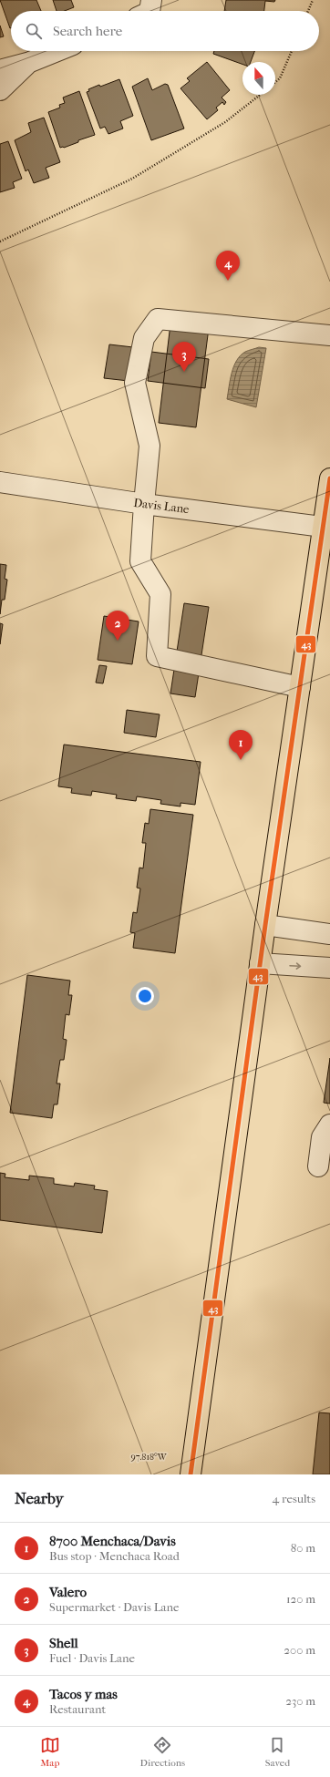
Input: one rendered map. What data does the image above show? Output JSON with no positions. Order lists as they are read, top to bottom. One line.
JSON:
{"streets":{"street":["Davis Lane"]},"lines":["transit line 43"],"north":"top","page":{"search":"Search here","pins":["4","3","2","1"],"heading":["Nearby","4 results"],"list":[{"mark":"1","name":"8700 Menchaca/Davis","note":"Bus stop · Menchaca Road","value":"80 m"},{"mark":"2","name":"Valero","note":"Supermarket · Davis Lane","value":"120 m"},{"mark":"3","name":"Shell","note":"Fuel · Davis Lane","value":"200 m"},{"mark":"4","name":"Tacos y mas","note":"Restaurant","value":"230 m"}],"nav":["Map","Directions","Saved"]},"coordinates":["97.818°W"]}
